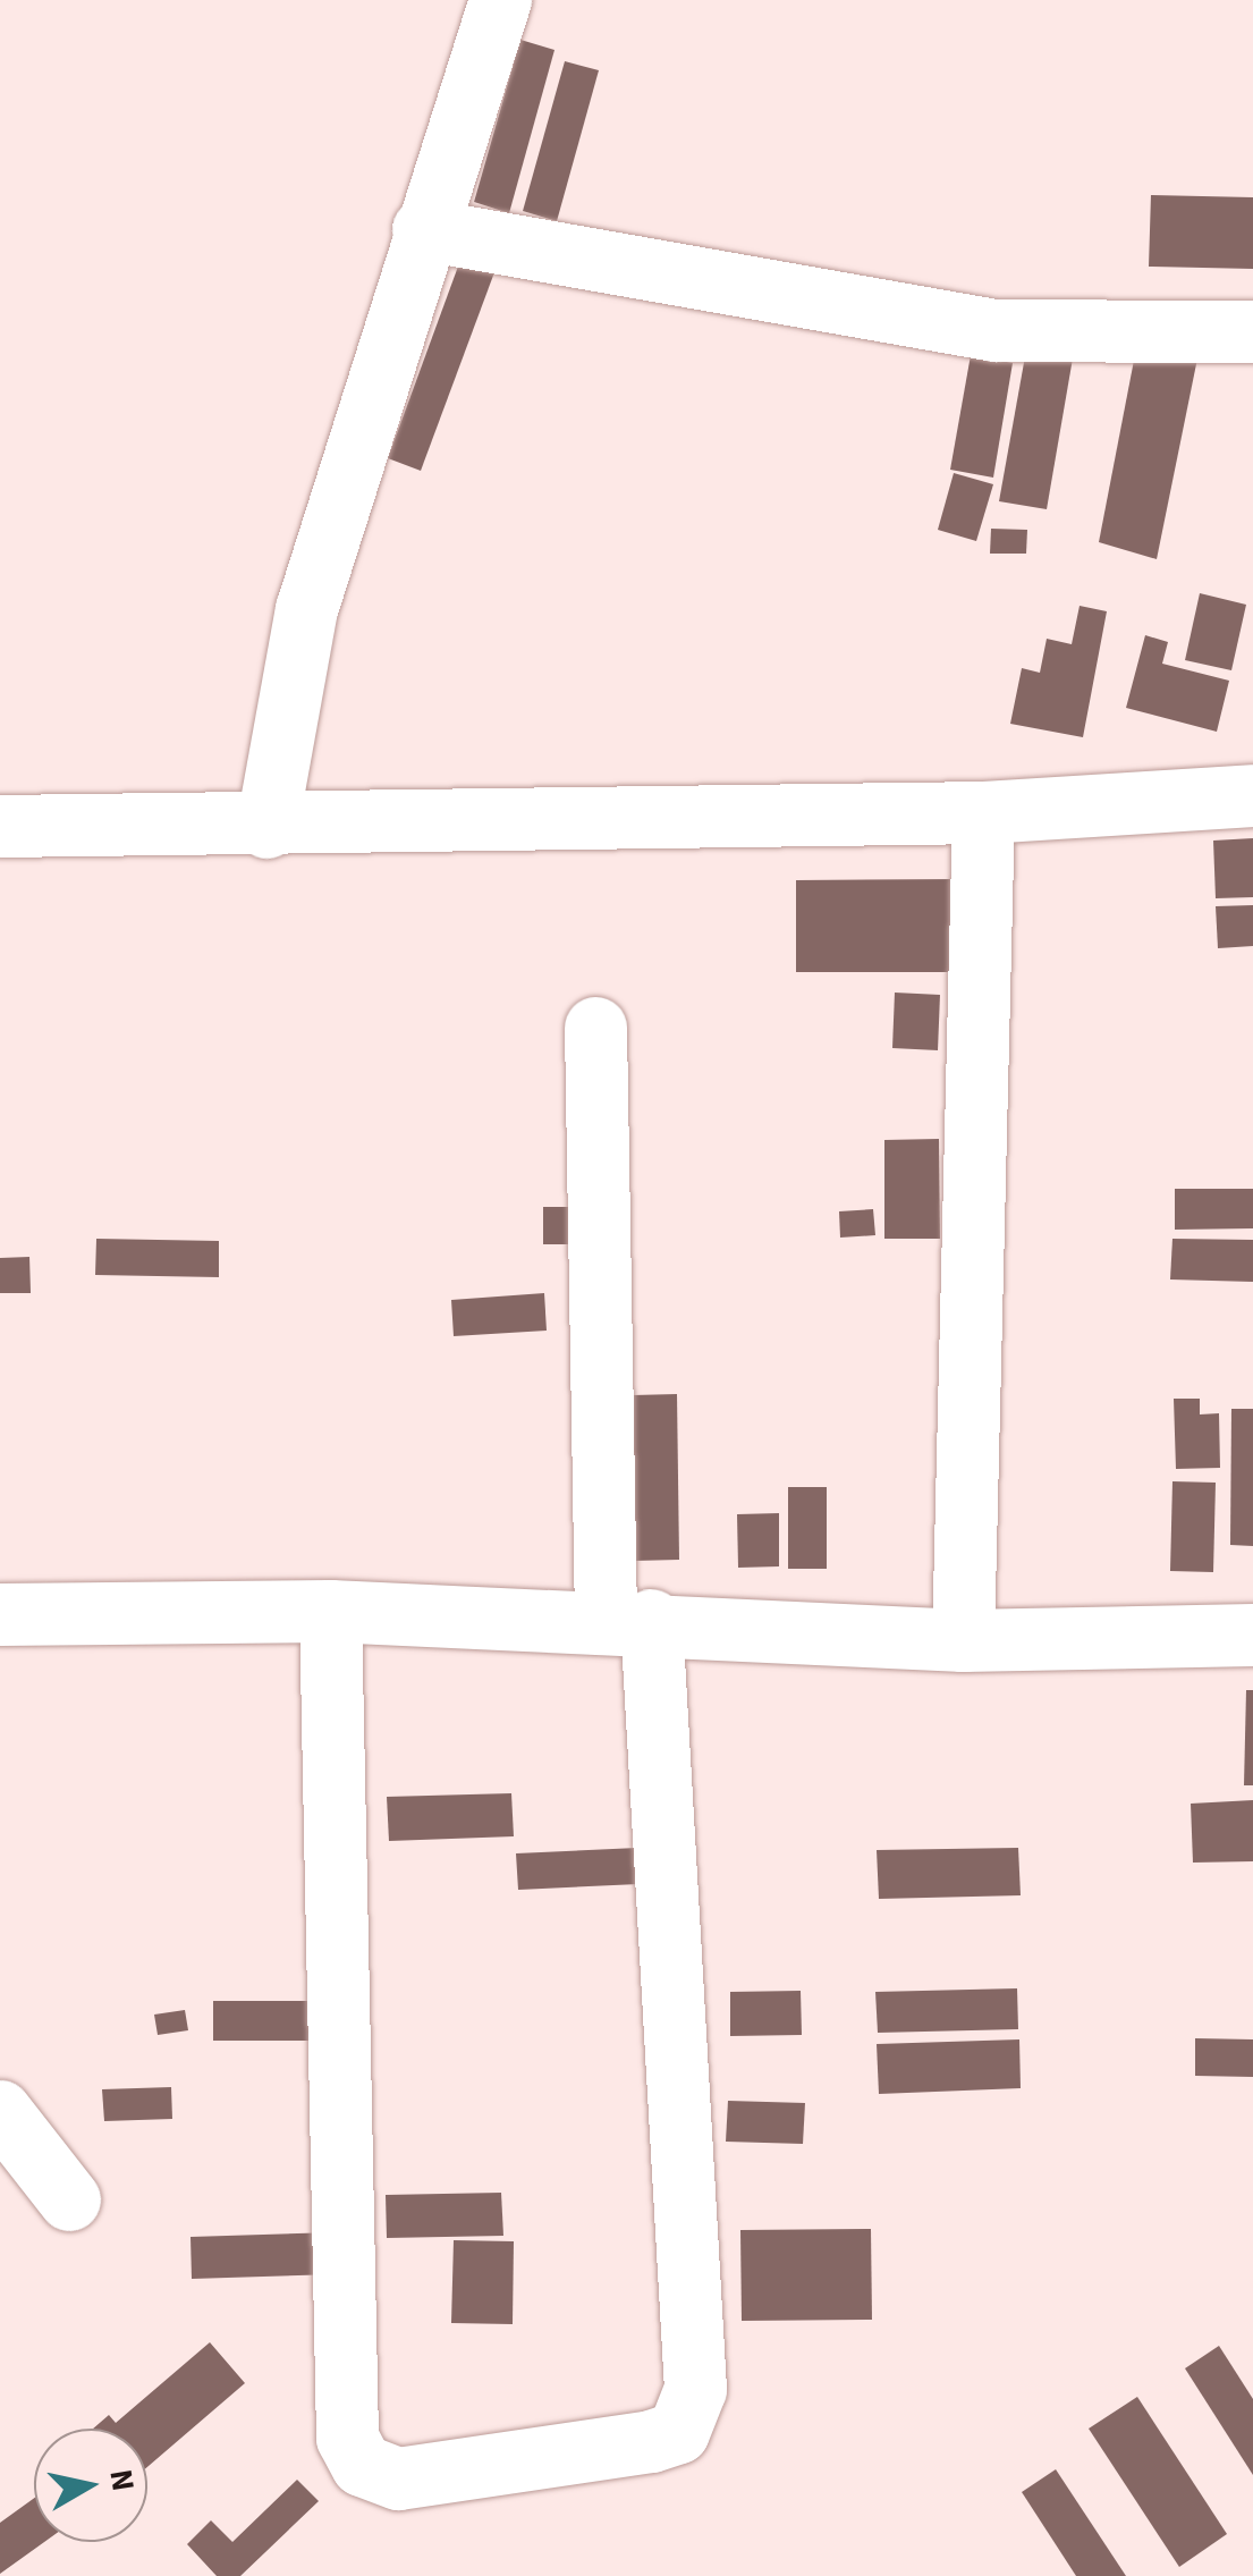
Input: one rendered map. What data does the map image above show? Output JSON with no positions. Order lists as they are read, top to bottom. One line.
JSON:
{"north":"right"}
